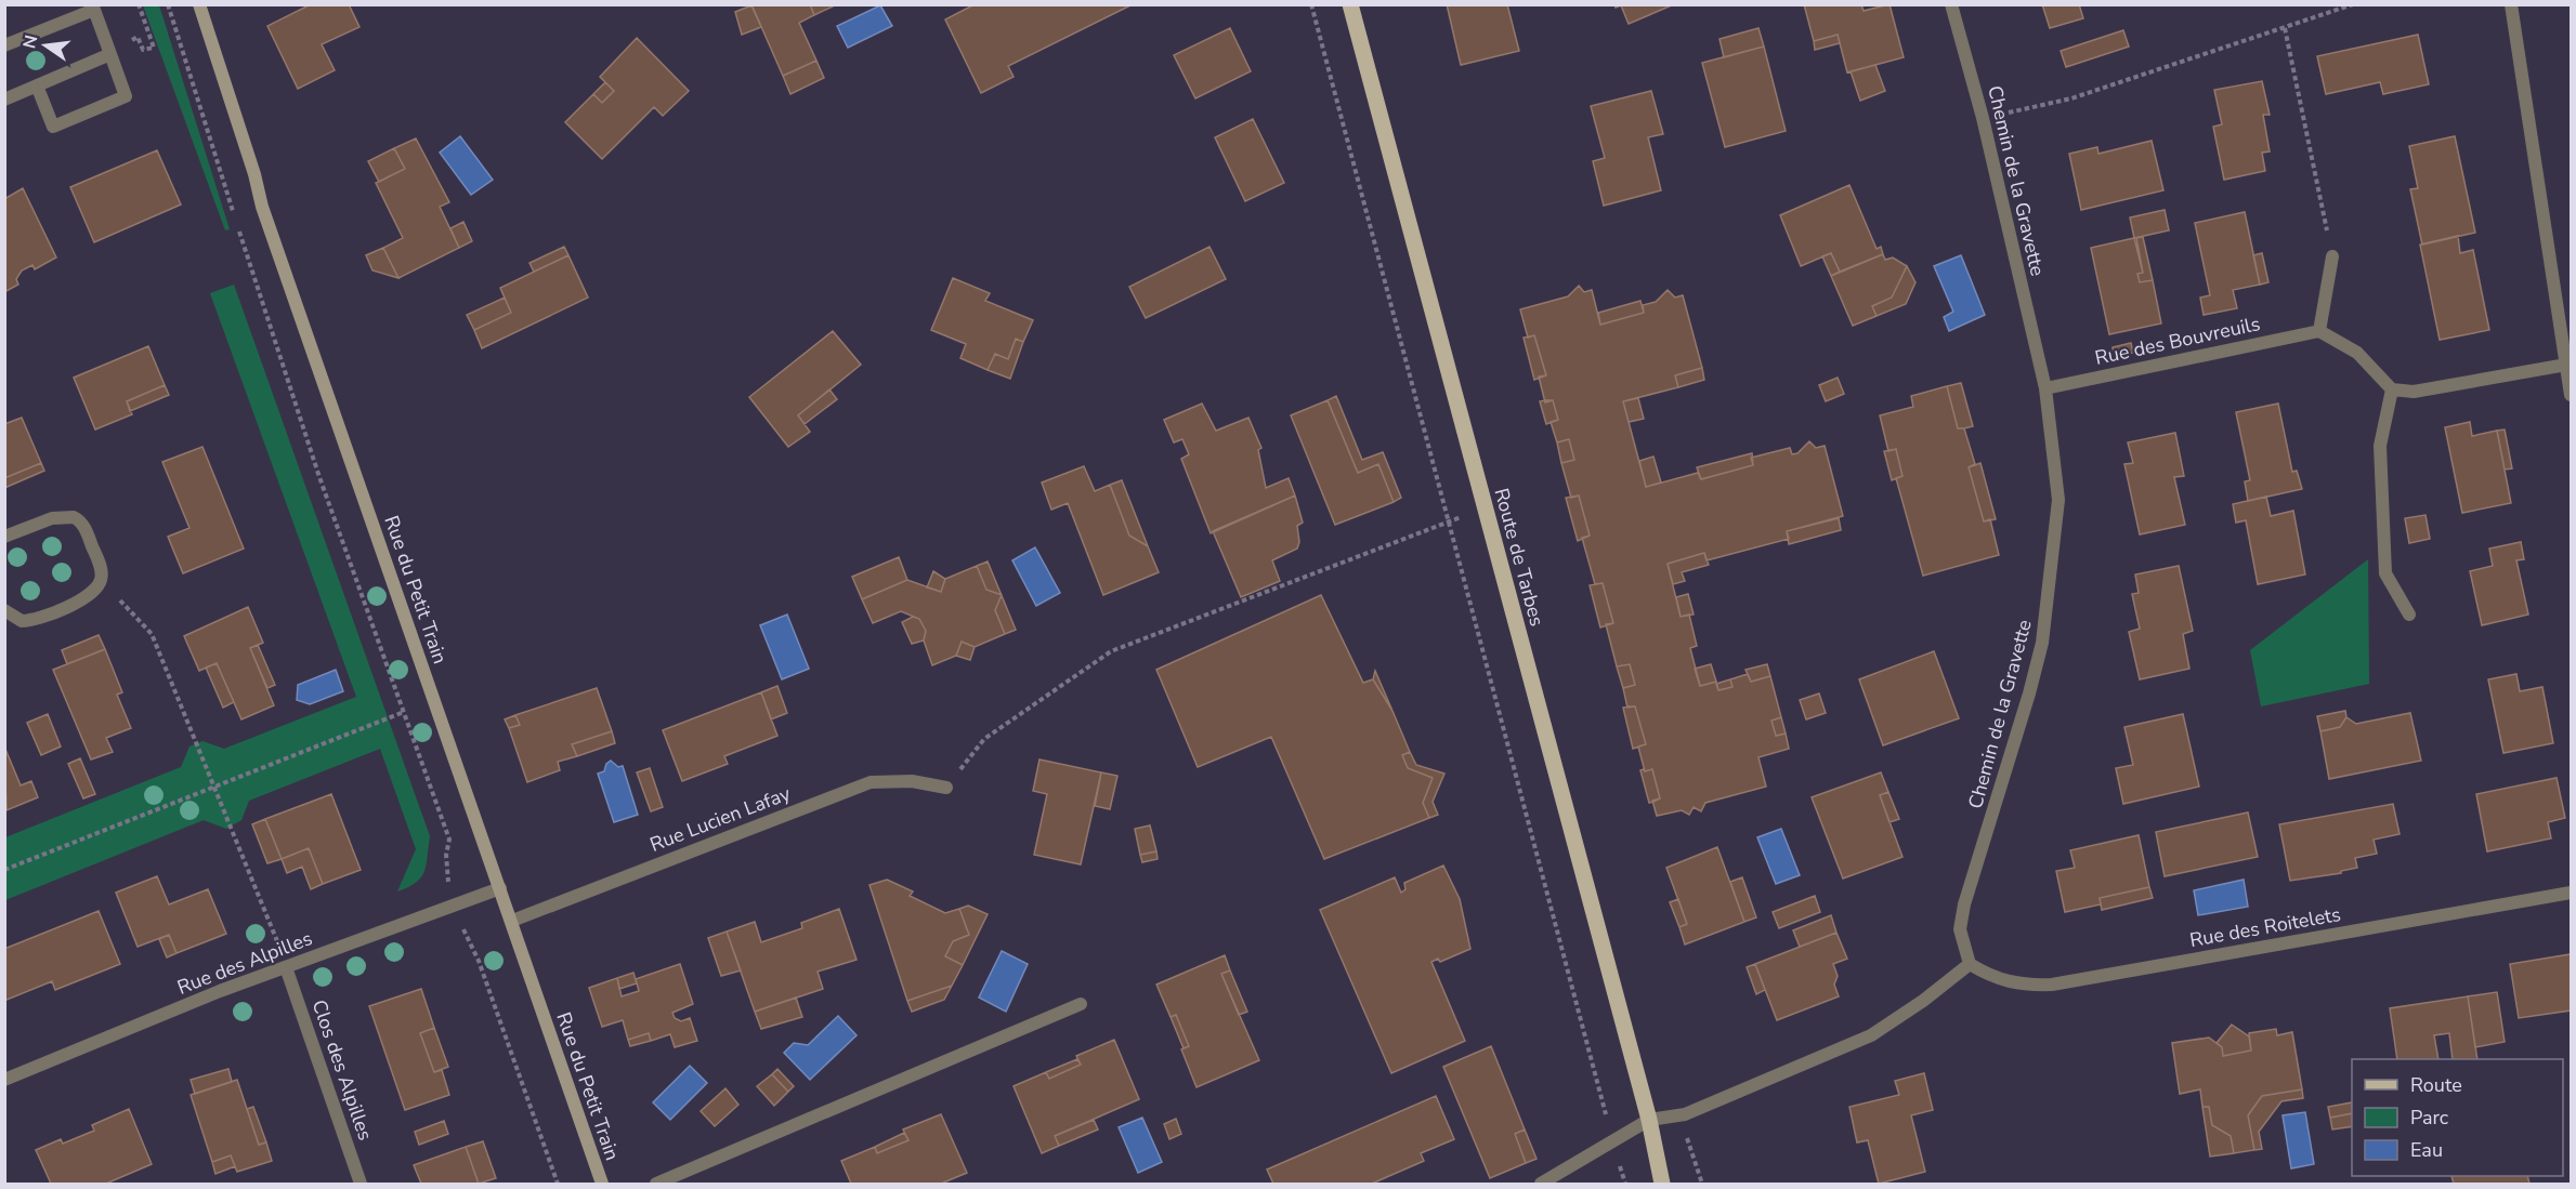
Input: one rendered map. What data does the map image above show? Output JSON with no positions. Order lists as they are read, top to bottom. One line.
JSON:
{"streets":{"main road":["Route de Tarbes"],"street":["Chemin de la Gravette","Rue des Bouvreuils","Rue du Petit Train","Rue Lucien Lafay","Rue des Roitelets","Rue des Alpilles","Clos des Alpilles"]},"crossings":[["Chemin de la Gravette","Rue des Bouvreuils"],["Chemin de la Gravette","Rue des Roitelets"],["Rue du Petit Train","Rue Lucien Lafay"],["Rue du Petit Train","Rue des Alpilles"],["Rue des Alpilles","Clos des Alpilles"]],"legend":["Route","Parc","Eau"],"north":"left"}
